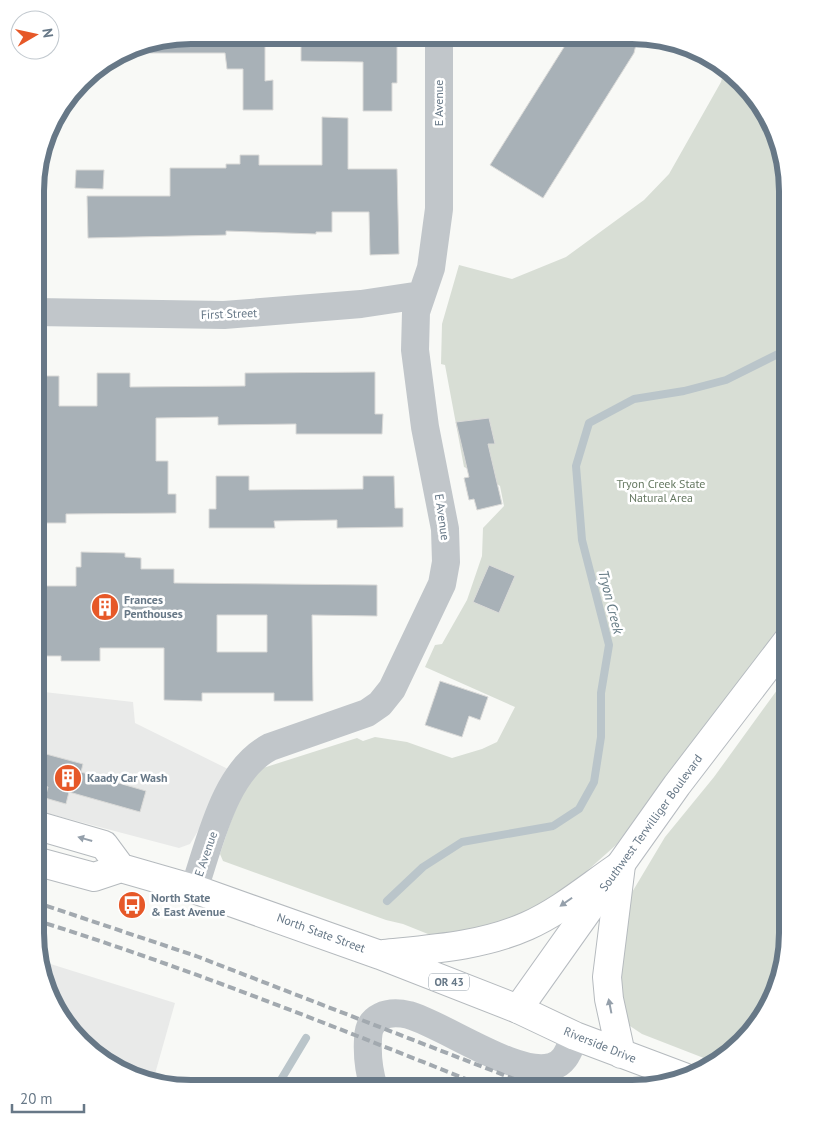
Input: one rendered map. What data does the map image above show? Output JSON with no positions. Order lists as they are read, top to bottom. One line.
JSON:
{"streets":{"main road":["Southwest Terwilliger Boulevard","North State Street","OR 43","Riverside Drive"],"street":["E Avenue","First Street"]},"crossings":[["E Avenue","First Street"],["E Avenue","North State Street"],["Southwest Terwilliger Boulevard","North State Street"],["Southwest Terwilliger Boulevard","Riverside Drive"],["North State Street","Riverside Drive"]],"water":["Tryon Creek"],"parks":["Tryon Creek State Natural Area"],"places":{"building":["Frances Penthouses","Kaady Car Wash"],"bus stop":["North State & East Avenue"]},"scale_bar":"20 m","north":"right"}
